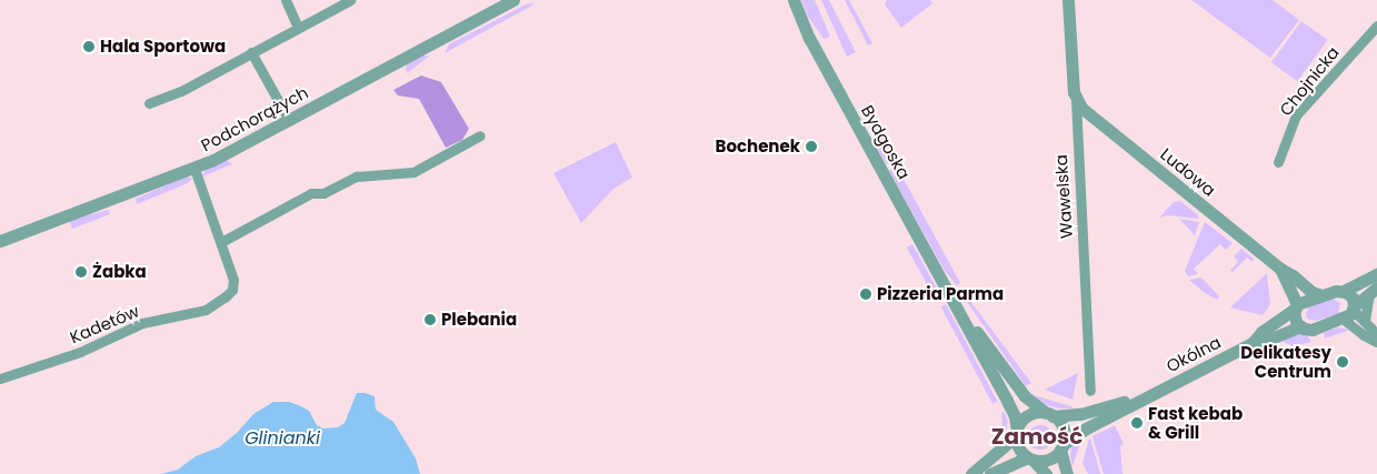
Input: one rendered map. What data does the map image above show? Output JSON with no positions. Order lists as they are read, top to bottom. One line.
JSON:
{"streets":{"street":["Chojnicka","Podchorążych","Bydgoska","Ludowa","Wawelska","Kadetów","Okólna"]},"crossings":[["Podchorążych","Kadetów"],["Bydgoska","Okólna"],["Ludowa","Wawelska"],["Ludowa","Okólna"]],"districts":["Zamość"],"water":["Glinianki"],"places":["Hala Sportowa","Bochenek","Żabka","Pizzeria Parma","Plebania","Delikatesy Centrum","Fast kebab & Grill"]}
